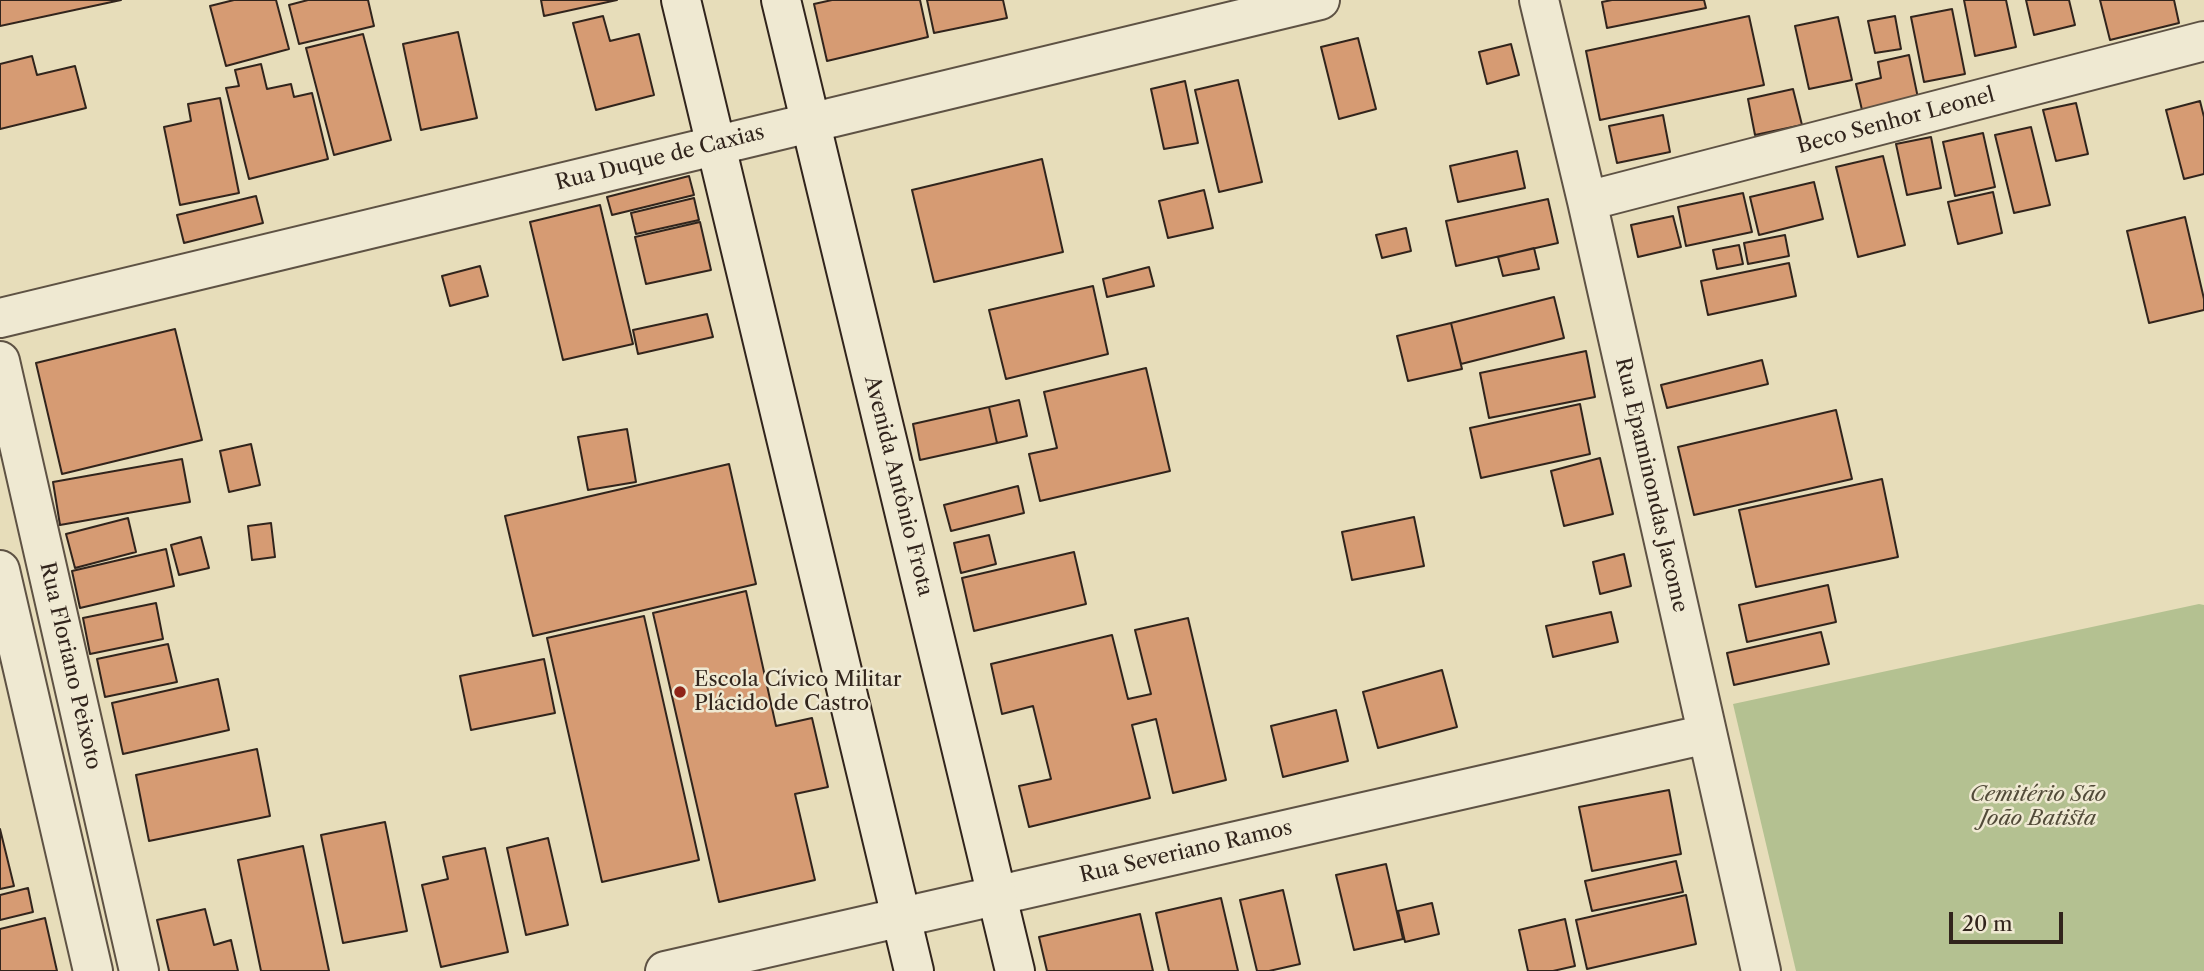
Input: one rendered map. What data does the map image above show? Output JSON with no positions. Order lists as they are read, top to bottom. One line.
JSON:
{"streets":{"street":["Beco Senhor Leonel","Rua Duque de Caxias","Rua Epaminondas Jacome","Avenida Antônio Frota","Rua Floriano Peixoto","Rua Severiano Ramos"]},"crossings":[["Beco Senhor Leonel","Rua Epaminondas Jacome"],["Rua Duque de Caxias","Avenida Antônio Frota"],["Rua Epaminondas Jacome","Rua Severiano Ramos"],["Avenida Antônio Frota","Rua Severiano Ramos"]],"parks":["Cemitério São João Batista"],"places":["Escola Cívico Militar Plácido de Castro"],"scale_bar":"20 m"}
